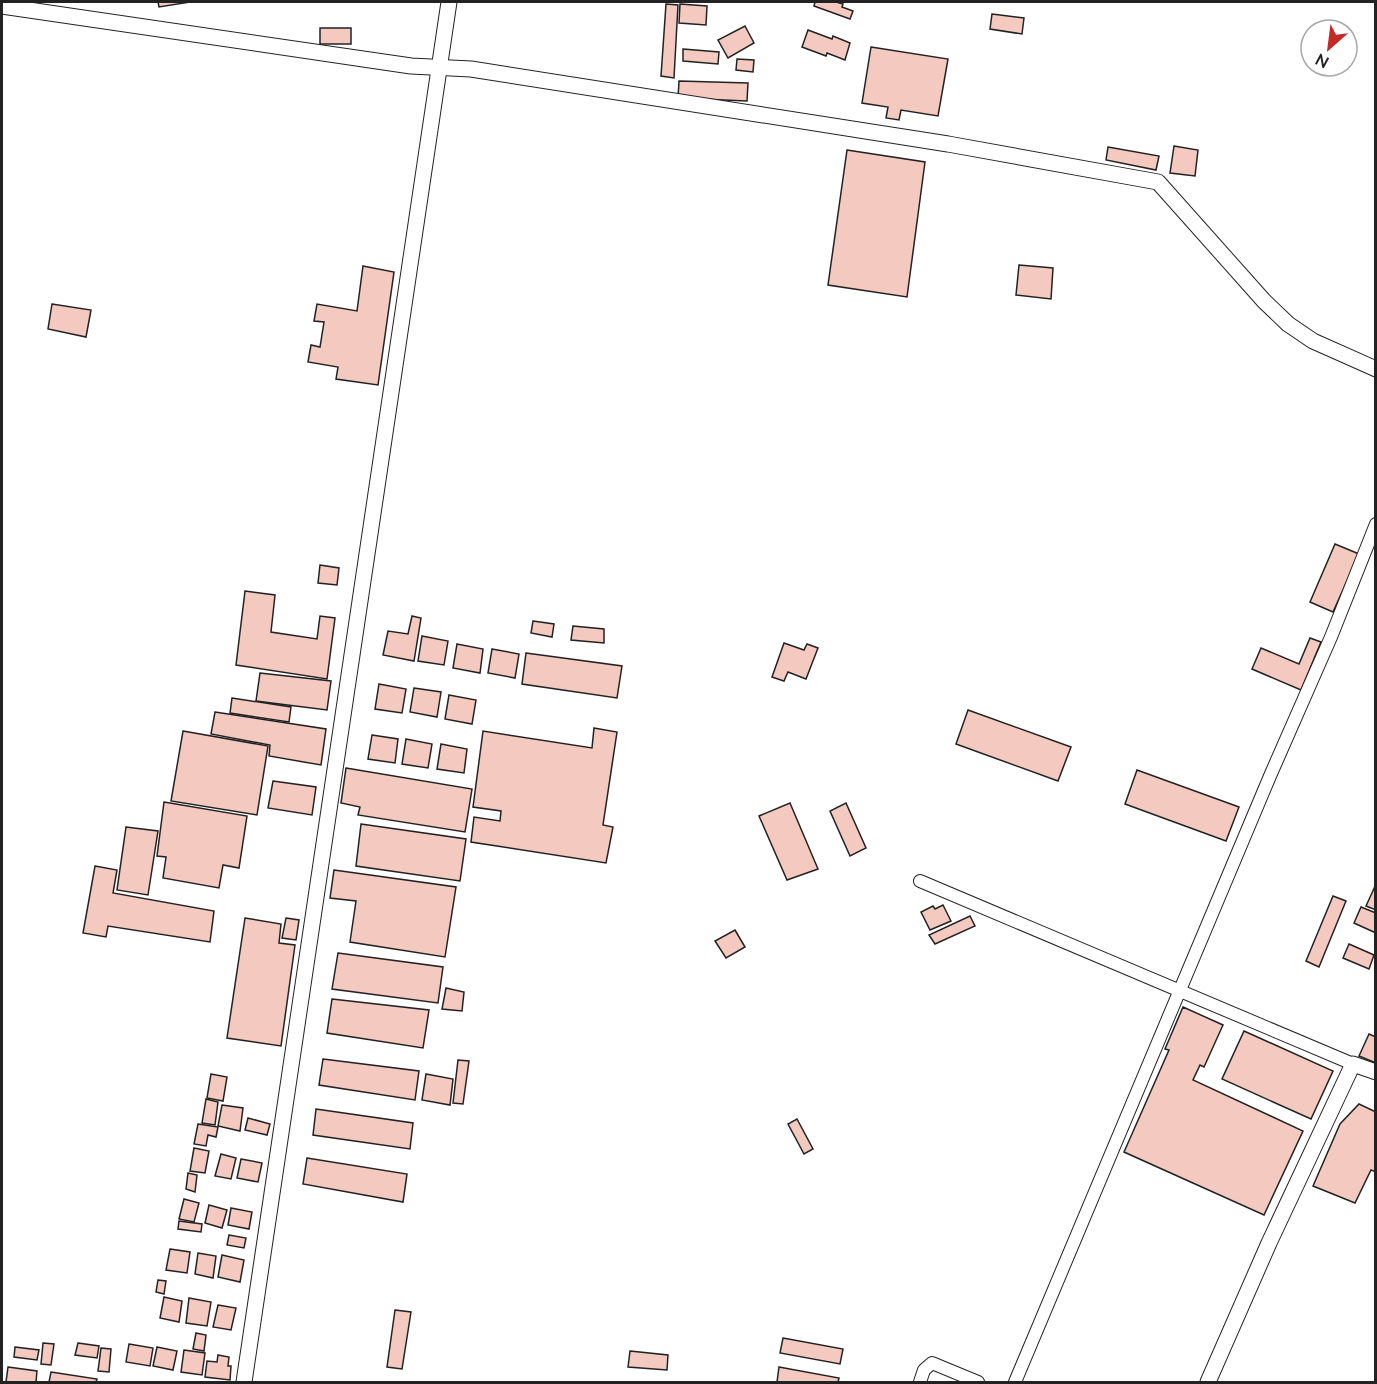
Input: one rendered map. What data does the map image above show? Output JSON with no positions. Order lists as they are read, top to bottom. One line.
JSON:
{"north":"bottom left"}
